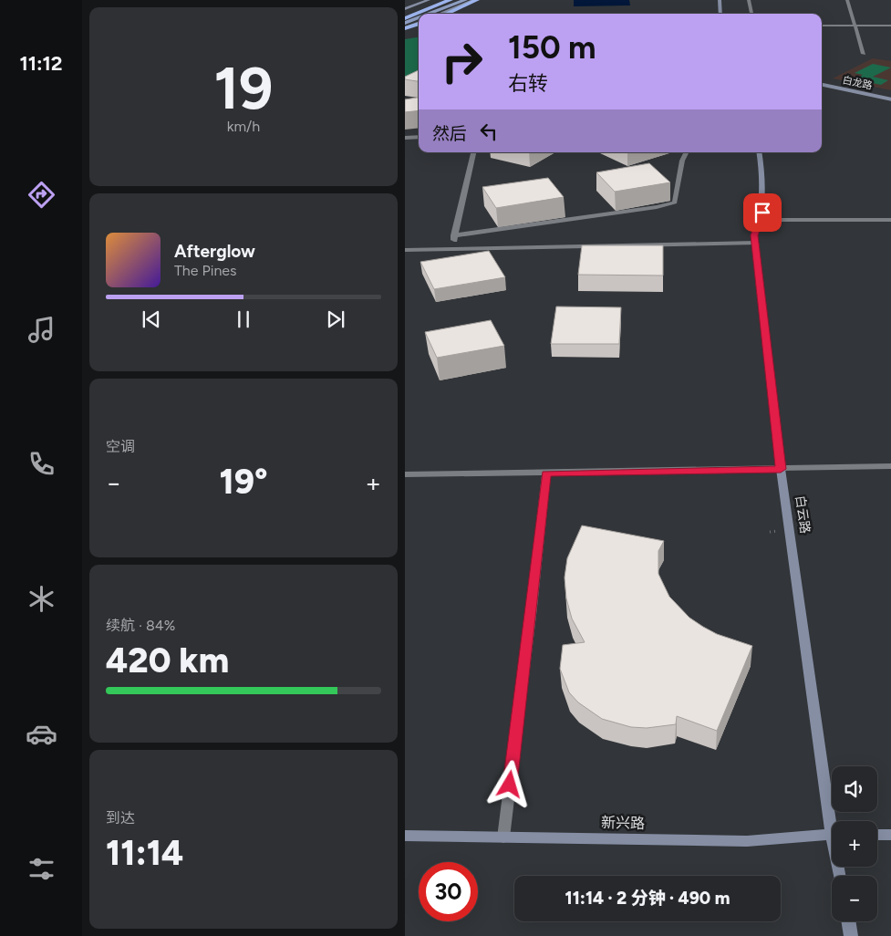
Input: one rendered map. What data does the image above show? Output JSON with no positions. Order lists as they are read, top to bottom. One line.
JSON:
{"streets":{"street":["白龙路","白云路","新兴路"]},"page":{"tabs":"11:12","tile":[["19","km/h"],"空调",["续航 · 84%","420 km"],["到达","11:14"]],"turn":["150 m","右转"],"then":"然后","song":["Afterglow","The Pines"],"heat":["−","19°","+"],"map_buttons":["+","−"],"limit":"30","trip":"11:14 · 2 分钟 · 490 m"}}
